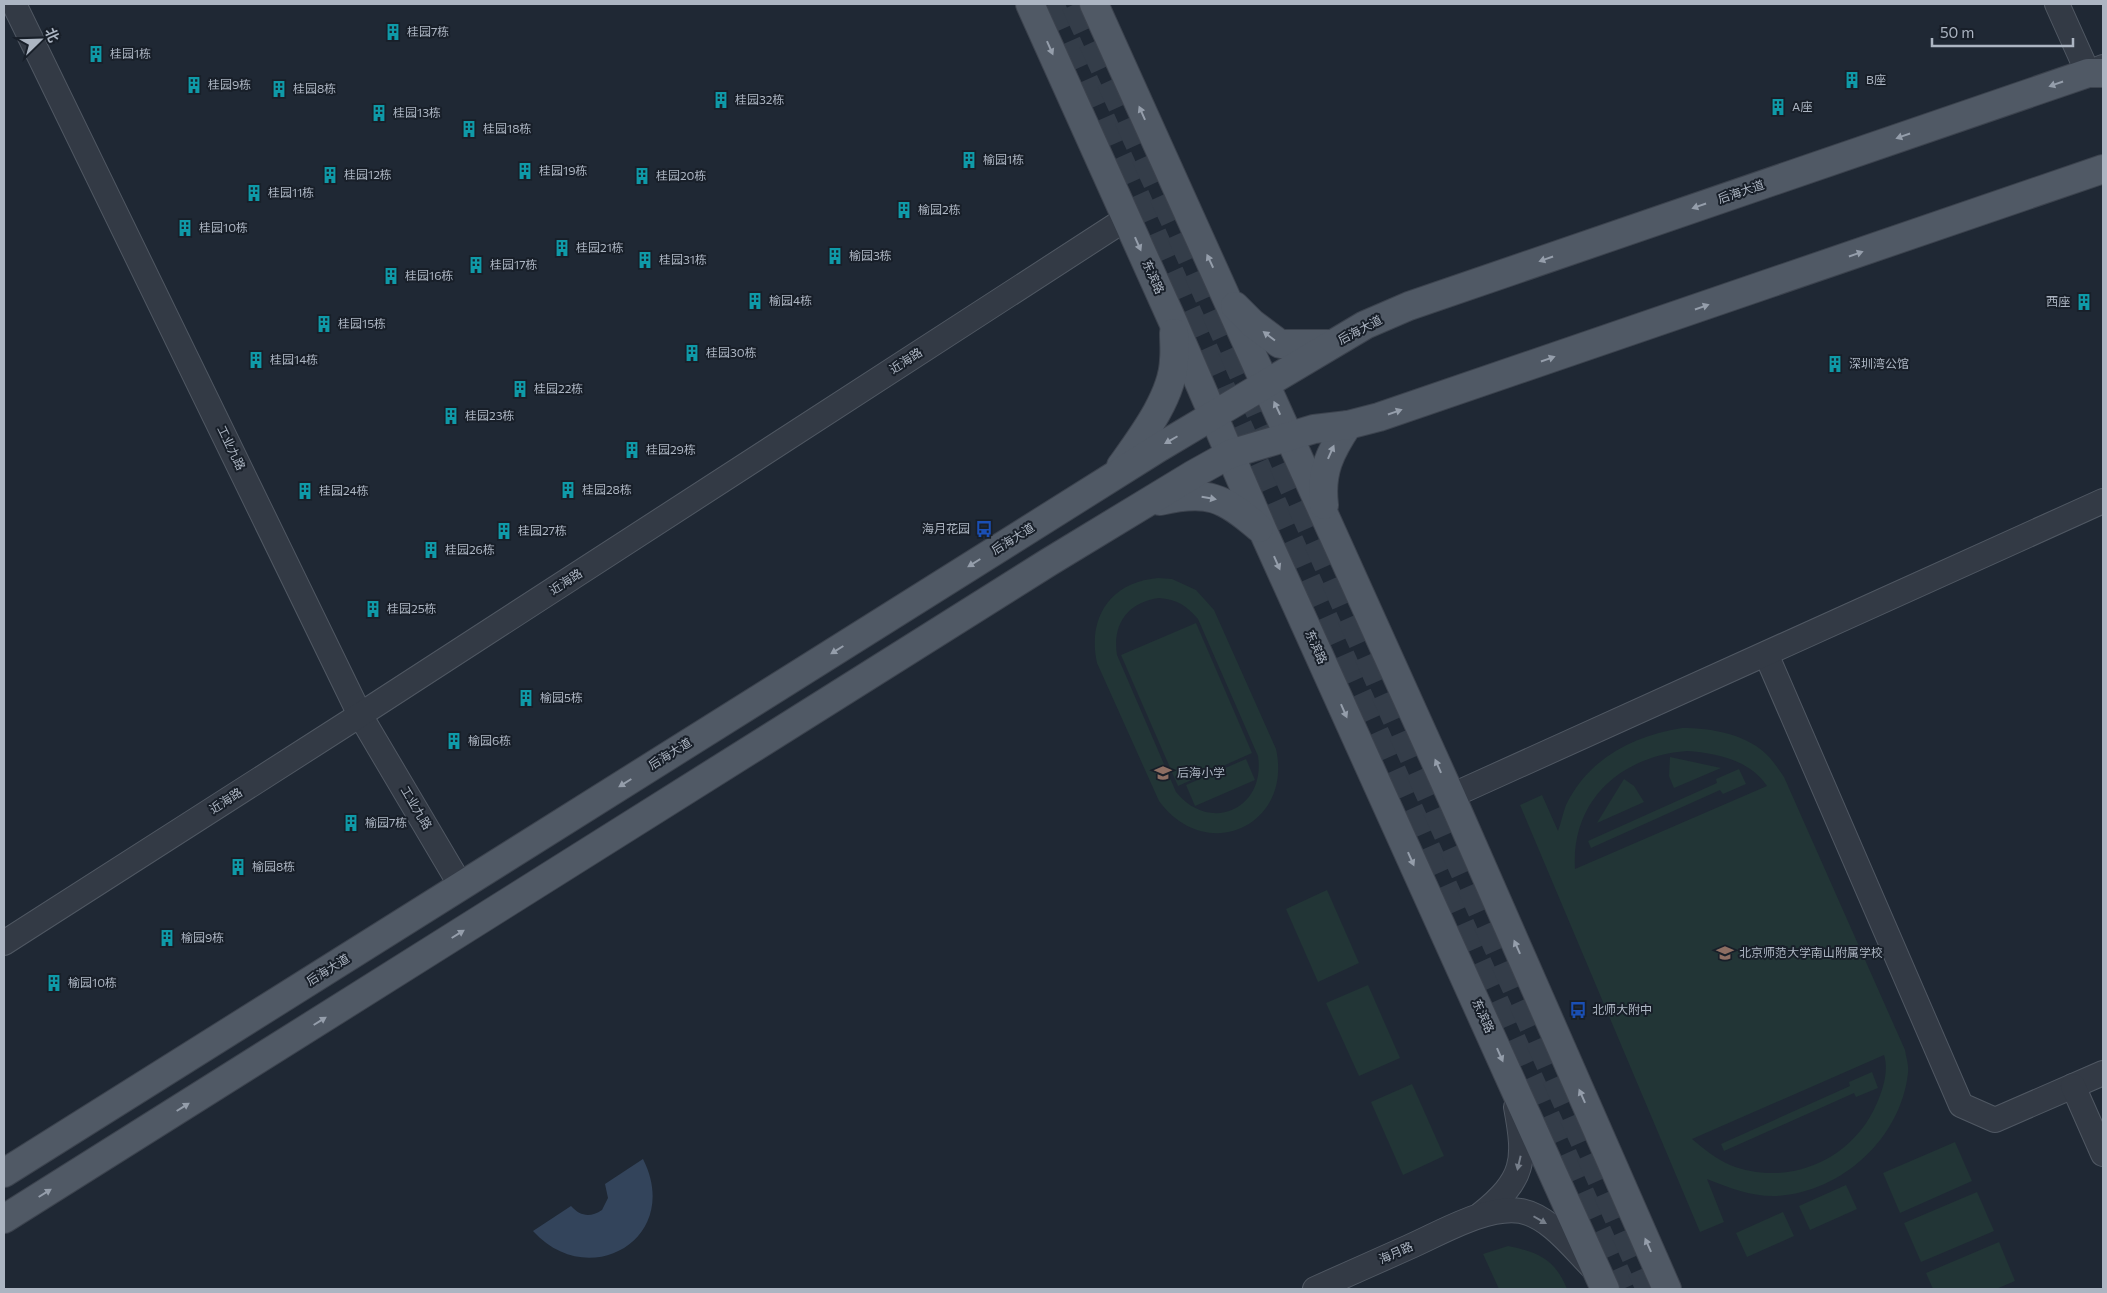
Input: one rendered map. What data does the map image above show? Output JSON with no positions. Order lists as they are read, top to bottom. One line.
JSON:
{"streets":{"main road":["后海大道","东滨路"],"street":["近海路","工业九路","海月路"]},"crossings":[["后海大道","东滨路"],["后海大道","工业九路"],["东滨路","近海路"],["近海路","工业九路"]],"places":{"building":["桂园7栋","桂园1栋","B座","桂园9栋","桂园8栋","桂园32栋","A座","桂园13栋","桂园18栋","榆园1栋","桂园19栋","桂园12栋","桂园20栋","桂园11栋","榆园2栋","桂园10栋","桂园21栋","榆园3栋","桂园31栋","桂园17栋","桂园16栋","榆园4栋","西座","桂园15栋","桂园30栋","桂园14栋","深圳湾公馆","桂园22栋","桂园23栋","桂园29栋","桂园28栋","桂园24栋","桂园27栋","桂园26栋","桂园25栋","榆园5栋","榆园6栋","榆园7栋","榆园8栋","榆园9栋","榆园10栋"],"bus stop":["海月花园","北师大附中"],"school or university":["后海小学","北京师范大学南山附属学校"]},"scale_bar":"50 m","north":"top right"}
